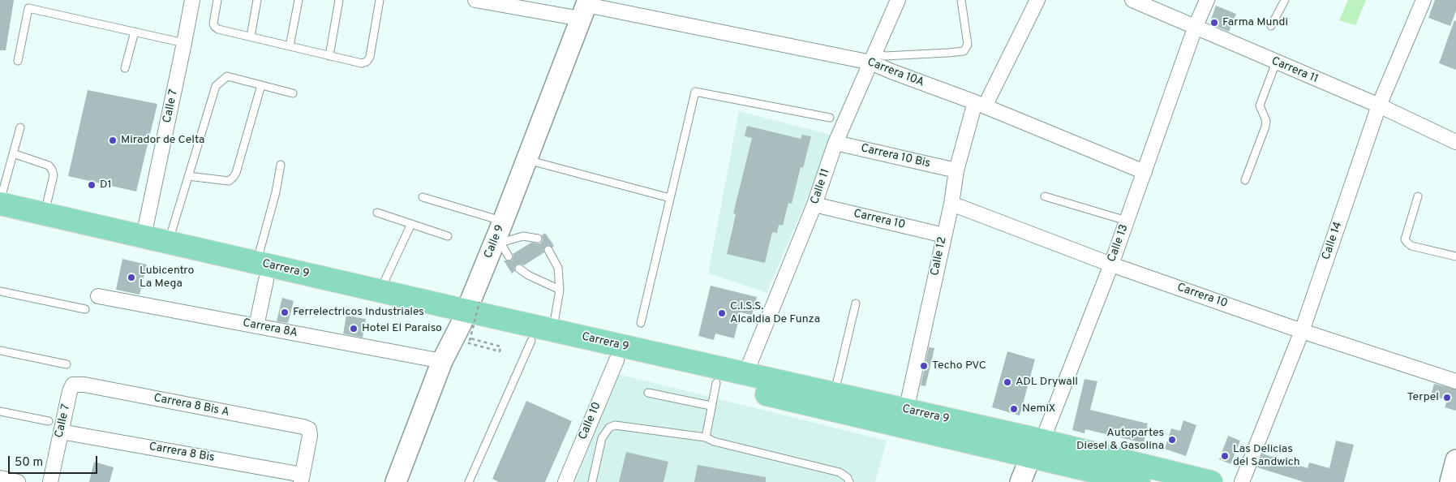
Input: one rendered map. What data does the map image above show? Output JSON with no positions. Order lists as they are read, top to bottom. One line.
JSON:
{"streets":{"main road":["Calle 9","Calle 13","Carrera 9"],"street":["Carrera 11","Carrera 10A","Calle 7","Carrera 10 Bis","Calle 11","Carrera 10","Calle 14","Calle 12","Carrera 8A","Carrera 8 Bis A","Calle 10","Carrera 8 Bis"]},"crossings":[["Carrera 11","Calle 14"],["Carrera 11","Calle 13"],["Carrera 10A","Calle 11"],["Carrera 10A","Calle 9"],["Carrera 10A","Calle 13"],["Carrera 10A","Calle 12"],["Calle 7","Carrera 9"],["Calle 7","Carrera 8 Bis A"],["Calle 7","Carrera 8 Bis"],["Carrera 10 Bis","Calle 11"],["Carrera 10 Bis","Calle 12"],["Calle 11","Carrera 10"],["Calle 11","Carrera 9"],["Carrera 10","Calle 14"],["Carrera 10","Calle 13"],["Carrera 10","Calle 12"],["Calle 9","Carrera 9"],["Calle 9","Carrera 8A"],["Calle 13","Carrera 9"],["Calle 12","Carrera 9"],["Carrera 9","Calle 10"],["Carrera 8 Bis A","Carrera 8 Bis"]],"places":["Farma Mundi","Mirador de Celta","D1","Lubicentro La Mega","Ferrelectricos Industriales","C.I.S.S. Alcaldia De Funza","Hotel El Paraiso","Techo PVC","ADL Drywall","Terpel","NemiX","Autopartes Diesel & Gasolina","Las Delicias del Sandwich"],"scale_bar":"50 m"}
